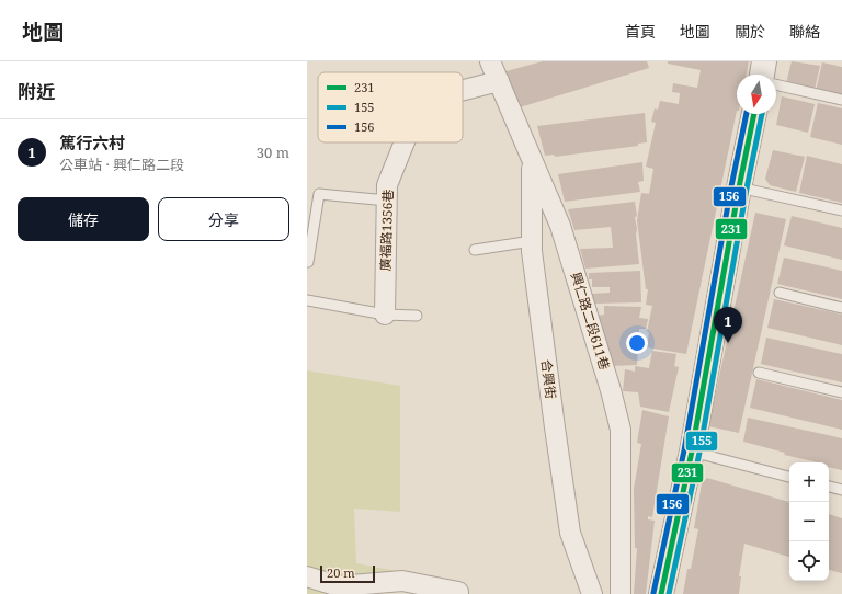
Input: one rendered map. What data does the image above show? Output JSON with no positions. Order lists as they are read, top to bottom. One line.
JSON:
{"streets":{"street":["廣福路1356巷","興仁路二段611巷","合興街"]},"crossings":[["廣福路1356巷","興仁路二段611巷"],["興仁路二段611巷","合興街"]],"lines":["transit line 231","transit line 155","transit line 156"],"legend":["231","155","156"],"scale_bar":"20 m","north":"bottom","page":{"header":"地圖","nav":["首頁","地圖","關於","聯絡"],"heading":"附近","list":[{"mark":"1","name":"篤行六村","note":"公車站 · 興仁路二段","value":"30 m"}],"buttons":["儲存","分享"],"pins":"1","map_buttons":["+","−"],"scale":"20 m"}}
